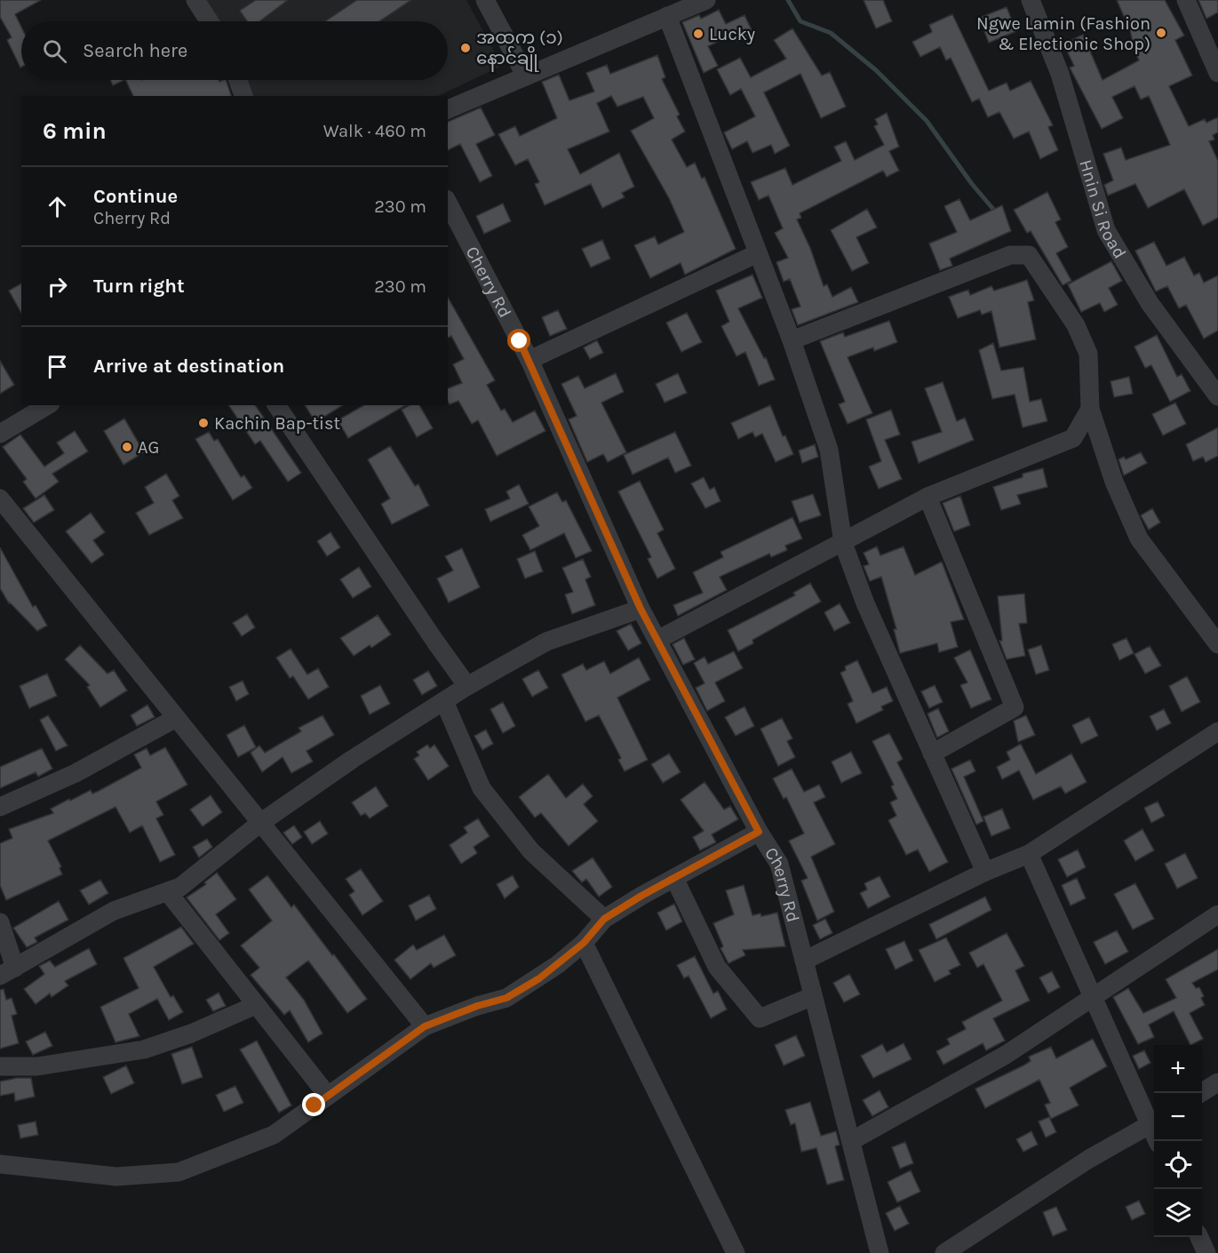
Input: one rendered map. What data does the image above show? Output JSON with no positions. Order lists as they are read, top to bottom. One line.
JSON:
{"streets":{"street":["Hnin Si Road","Cherry Rd"]},"places":["Ngwe Lamin (Fashion & Electionic Shop)","Lucky","အထက (၁) နောင်ချို","Kachin Bap-tist","AG"],"page":{"search":"Search here","heading":["6 min","Walk · 460 m"],"list":[["Continue","Cherry Rd","230 m"],["Turn right","230 m"],"Arrive at destination"],"map_buttons":["+","−"]}}
